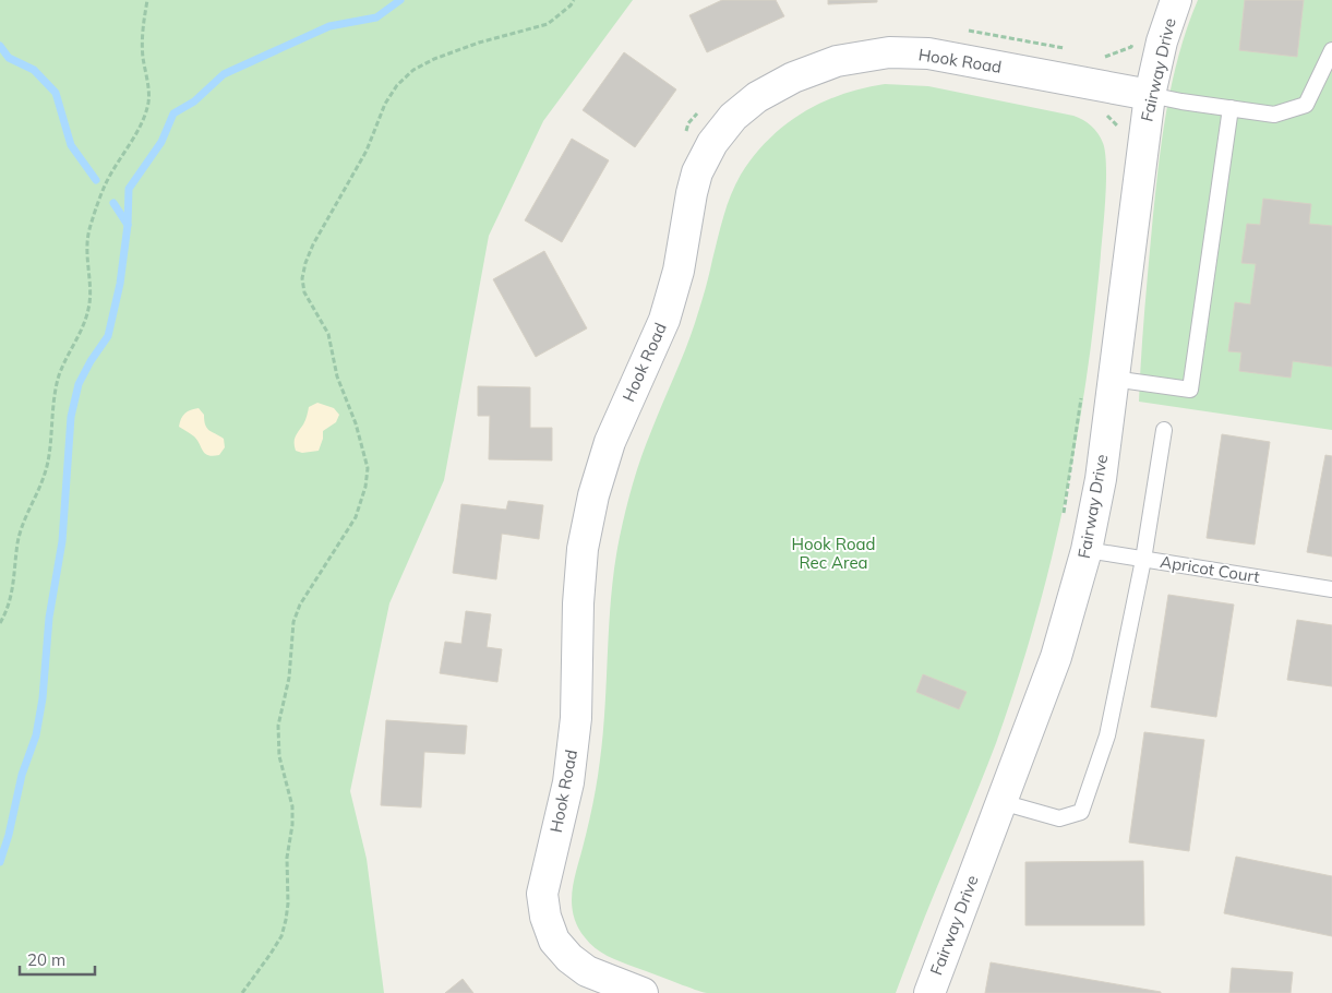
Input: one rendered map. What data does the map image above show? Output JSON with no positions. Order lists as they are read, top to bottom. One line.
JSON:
{"streets":{"street":["Hook Road","Fairway Drive"],"lane":["Apricot Court"]},"crossings":[["Hook Road","Fairway Drive"],["Fairway Drive","Apricot Court"]],"parks":["Hook Road Rec Area"],"scale_bar":"20 m"}
